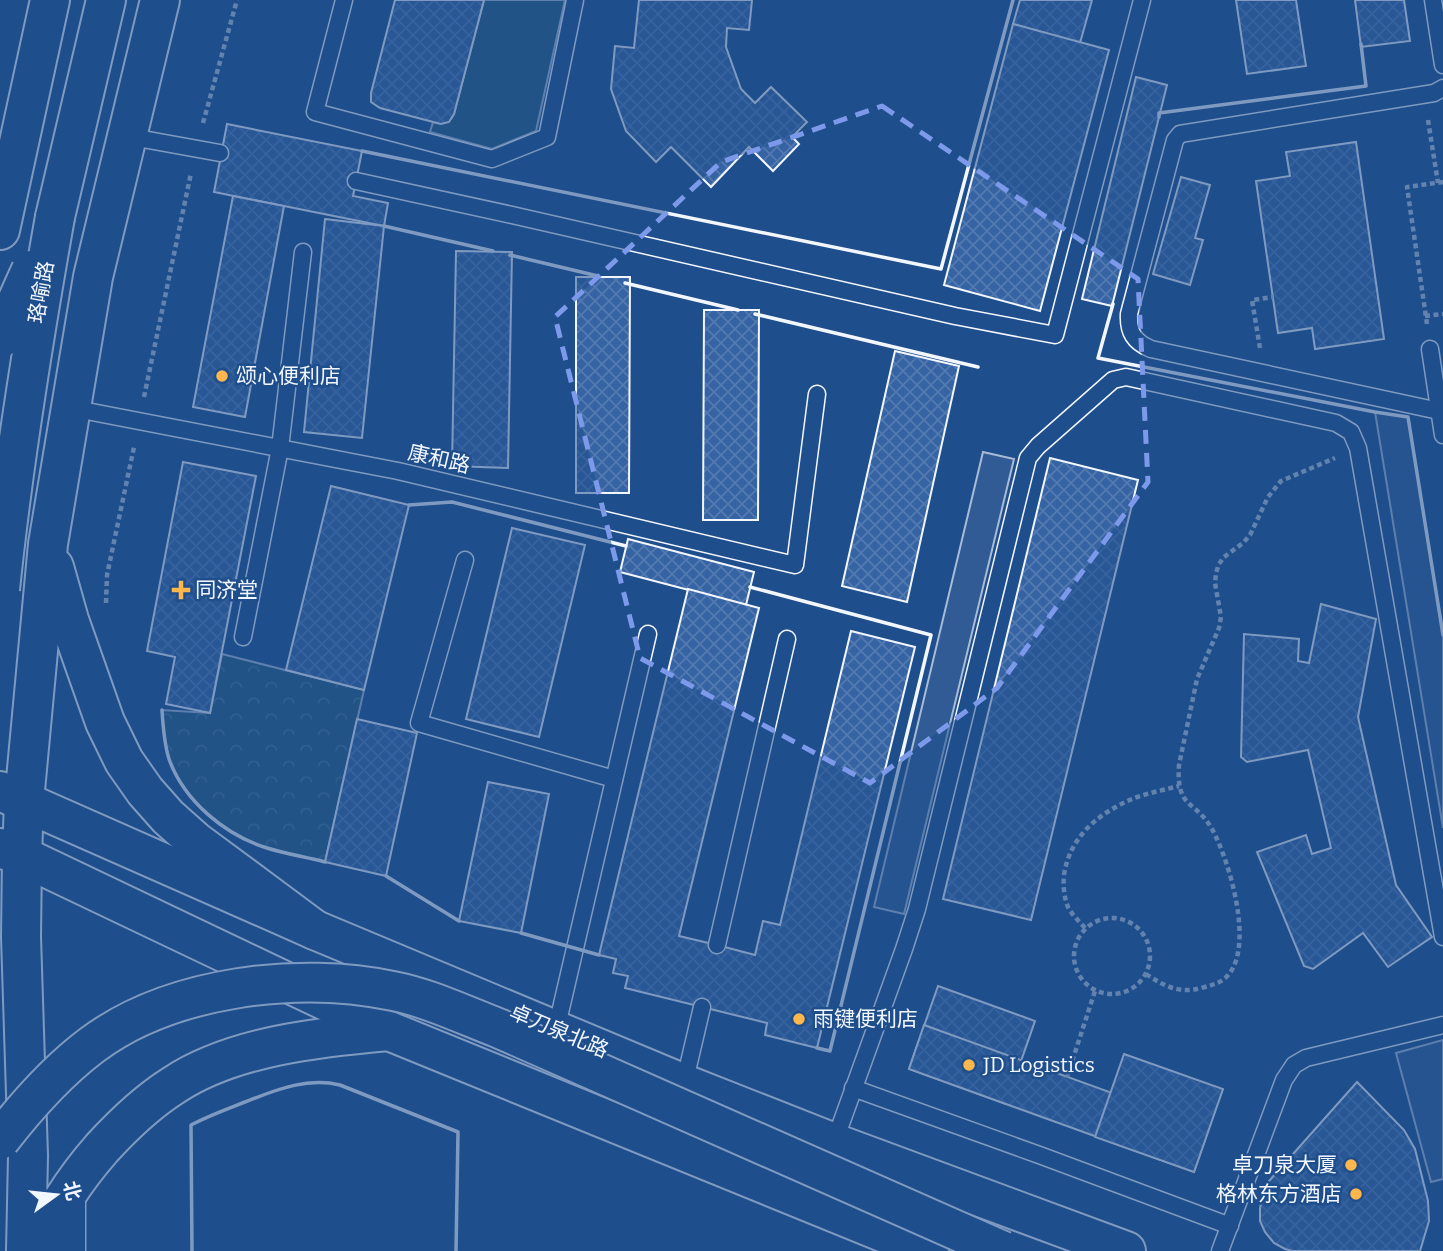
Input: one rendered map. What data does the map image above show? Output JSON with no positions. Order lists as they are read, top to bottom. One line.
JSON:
{"streets":{"main road":["珞喻路","卓刀泉北路"],"lane":["康和路"]},"places":{"other":["颂心便利店","雨键便利店","JD Logistics","卓刀泉大厦","格林东方酒店"],"health":["同济堂"]},"north":"right"}
